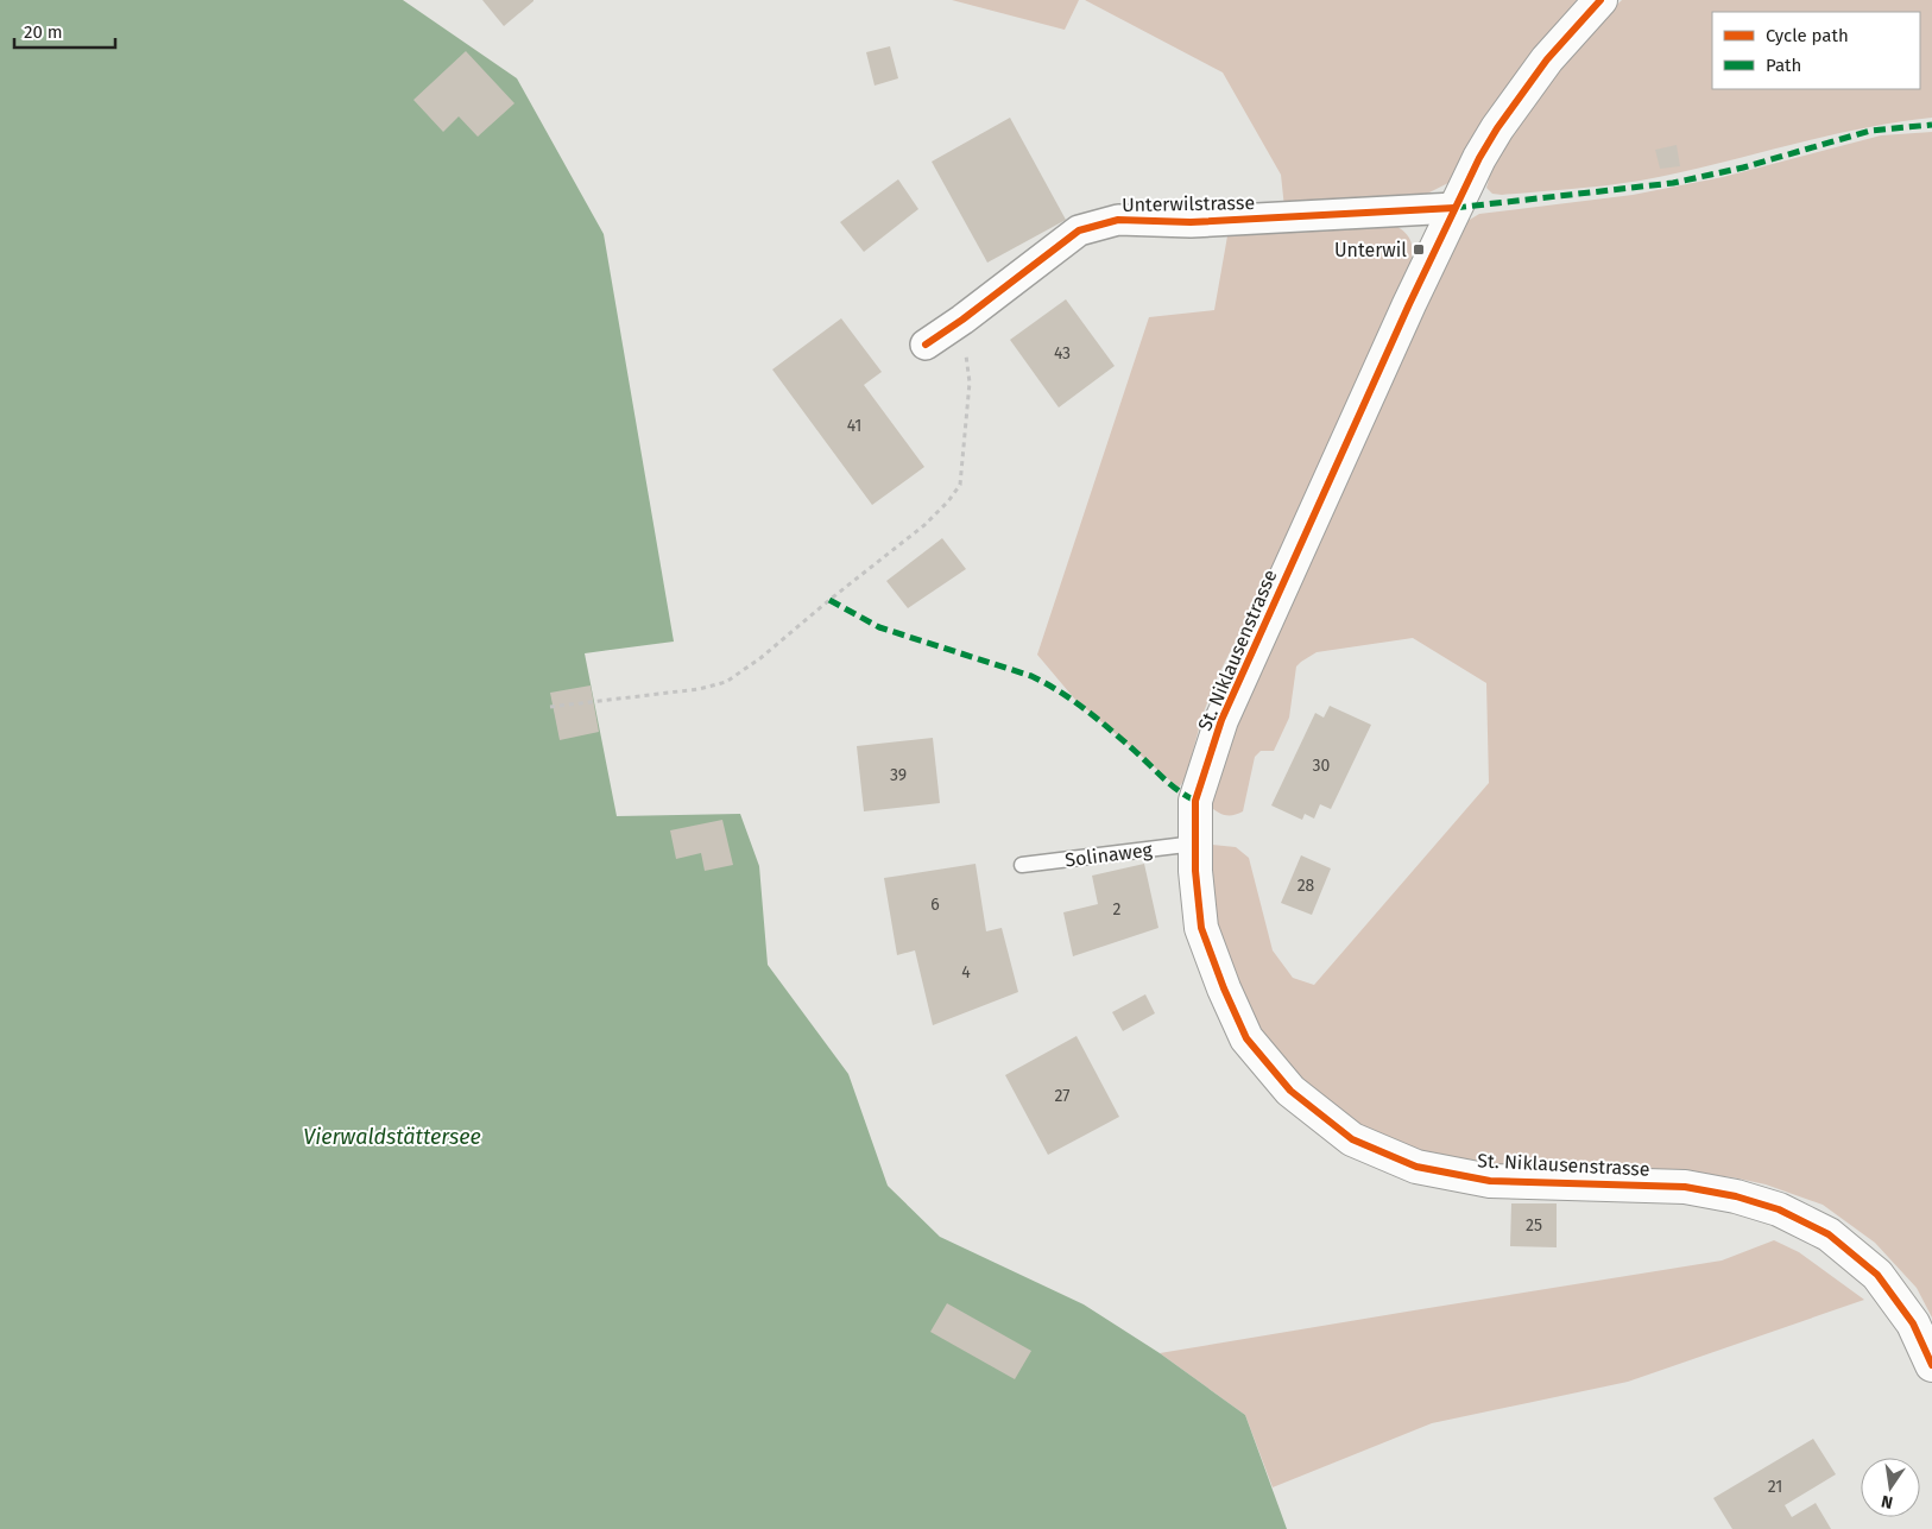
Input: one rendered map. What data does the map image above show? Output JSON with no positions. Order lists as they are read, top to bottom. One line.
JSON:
{"streets":{"street":["Unterwilstrasse","St. Niklausenstrasse"],"lane":["Solinaweg"]},"crossings":[["Unterwilstrasse","St. Niklausenstrasse"],["St. Niklausenstrasse","Solinaweg"]],"water":["Vierwaldstättersee"],"places":{"transit":["Unterwil"]},"house_numbers":["43","41","30","39","28","6","2","4","27","25","21"],"legend":["Cycle path","Path"],"scale_bar":"20 m","north":"bottom"}
